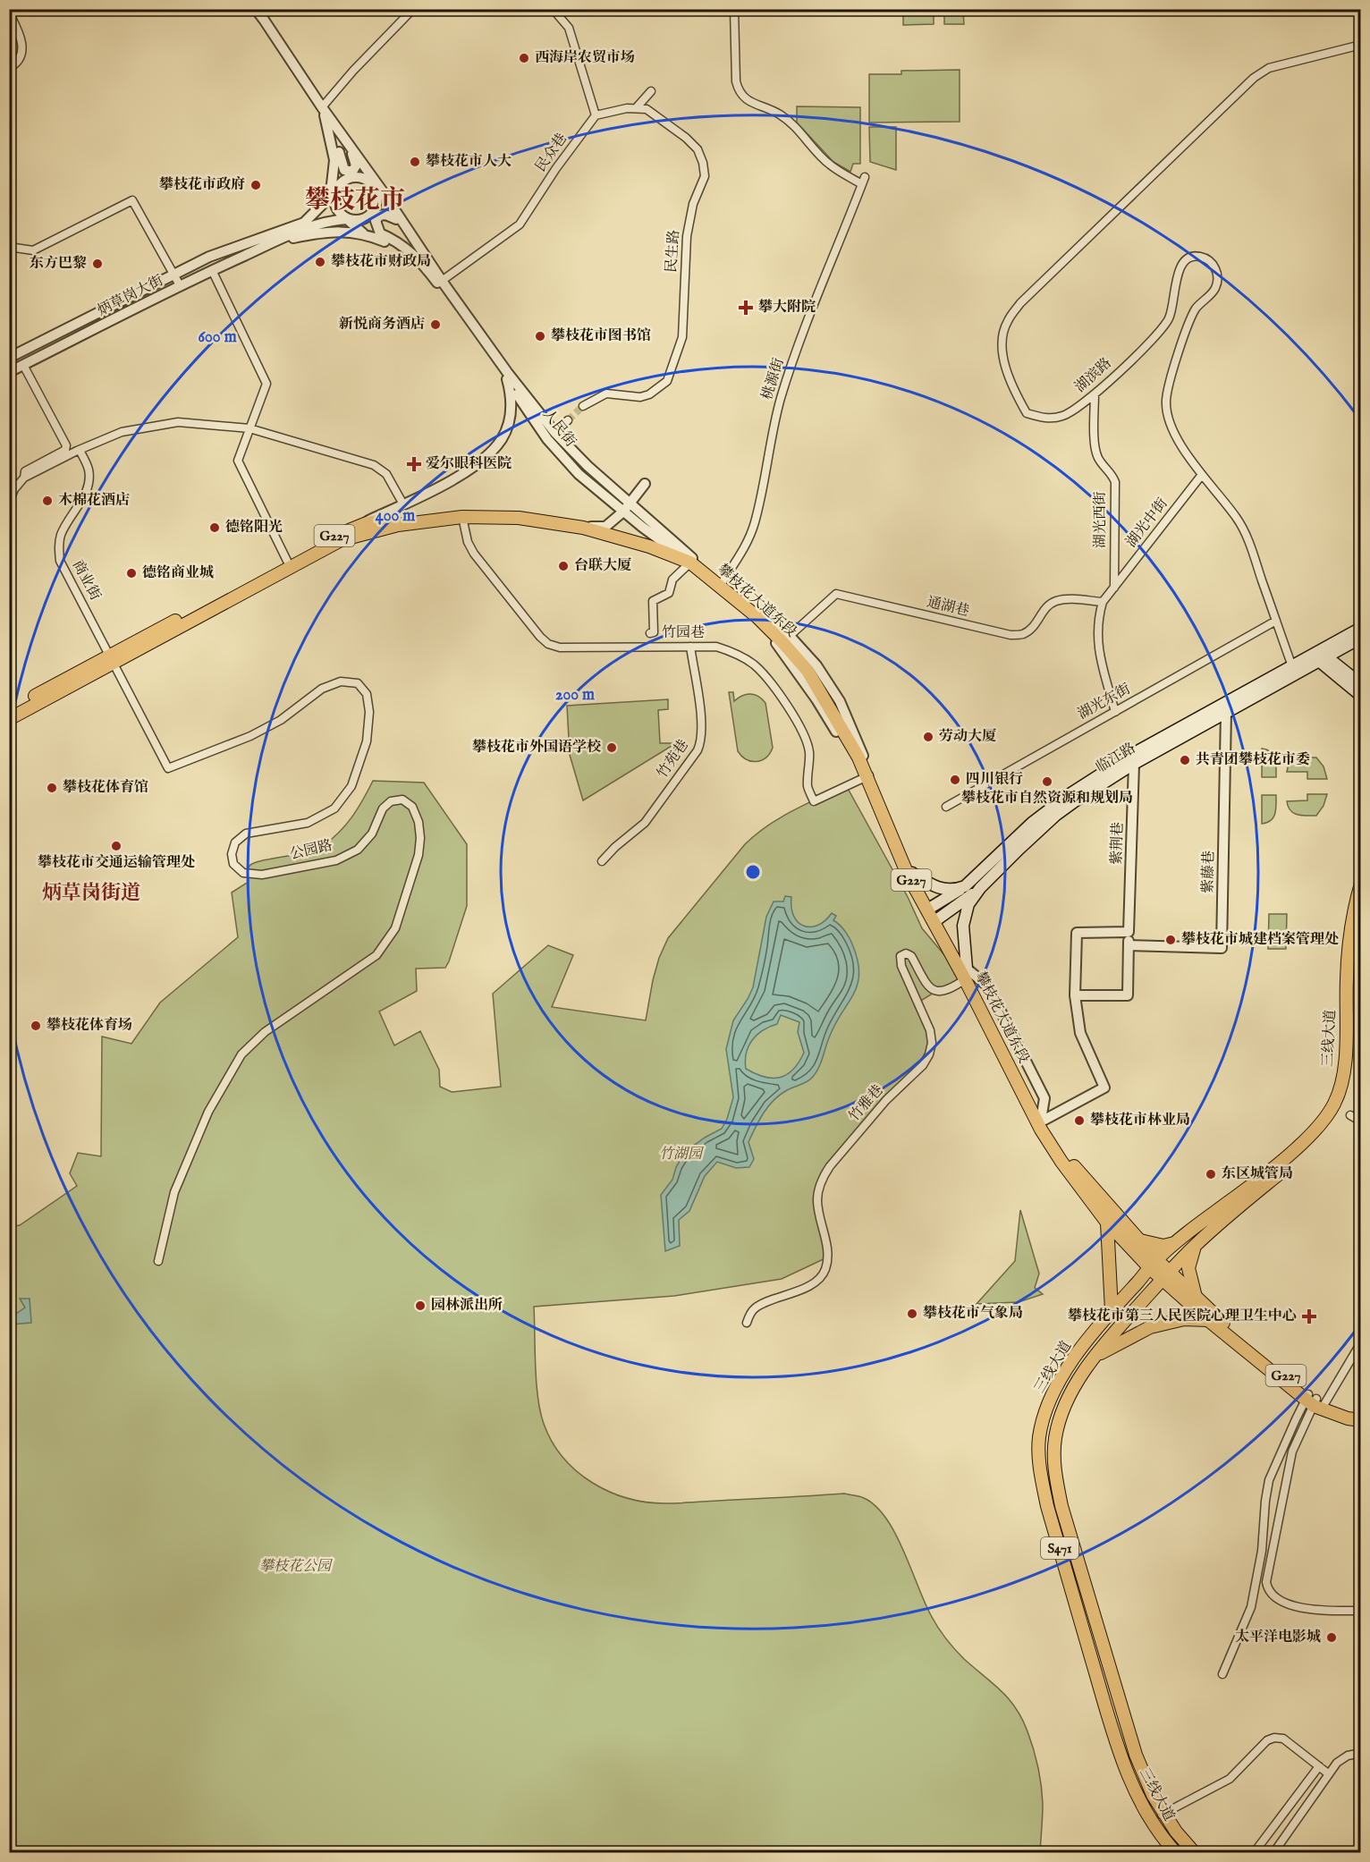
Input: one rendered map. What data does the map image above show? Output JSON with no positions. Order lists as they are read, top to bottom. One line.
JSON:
{"streets":{"main road":["G227","攀枝花大道东段","临江路","三线大道","S471"],"street":["民众巷","民生路","炳草岗大街","湖滨路","桃源街","人民街","湖光西街","湖光中街","商业街","通湖巷","竹园巷","湖光东街","竹苑巷","紫荆巷","公园路","紫藤巷","竹雅巷"]},"crossings":[["民众巷","人民街"],["湖滨路","湖光西街"],["湖滨路","湖光中街"],["湖滨路","湖光东街"],["湖滨路","临江路"],["桃源街","攀枝花大道东段"],["人民街","G227"],["人民街","攀枝花大道东段"],["湖光西街","湖光中街"],["湖光中街","通湖巷"],["G227","商业街"],["G227","攀枝花大道东段"],["G227","通湖巷"],["G227","竹园巷"],["G227","公园路"],["商业街","公园路"],["攀枝花大道东段","竹园巷"],["攀枝花大道东段","临江路"],["攀枝花大道东段","三线大道"],["攀枝花大道东段","竹雅巷"],["竹园巷","竹苑巷"],["临江路","紫荆巷"],["临江路","紫藤巷"],["临江路","竹雅巷"],["紫荆巷","紫藤巷"]],"districts":["攀枝花市","炳草岗街道"],"parks":["竹湖园","攀枝花公园"],"places":{"other":["西海岸农贸市场","攀枝花市人大","攀枝花市政府","攀枝花市财政局","东方巴黎","新悦商务酒店","攀枝花市图书馆","木棉花酒店","德铭阳光","台联大厦","德铭商业城","劳动大厦","攀枝花市外国语学校","共青团攀枝花市委","四川银行","攀枝花市自然资源和规划局","攀枝花体育馆","攀枝花市交通运输管理处","攀枝花市城建档案管理处","攀枝花体育场","攀枝花市林业局","东区城管局","园林派出所","攀枝花市气象局","太平洋电影城"],"health":["攀大附院","爱尔眼科医院","攀枝花市第三人民医院心理卫生中心"]},"rings":["600 m","400 m","200 m"]}
